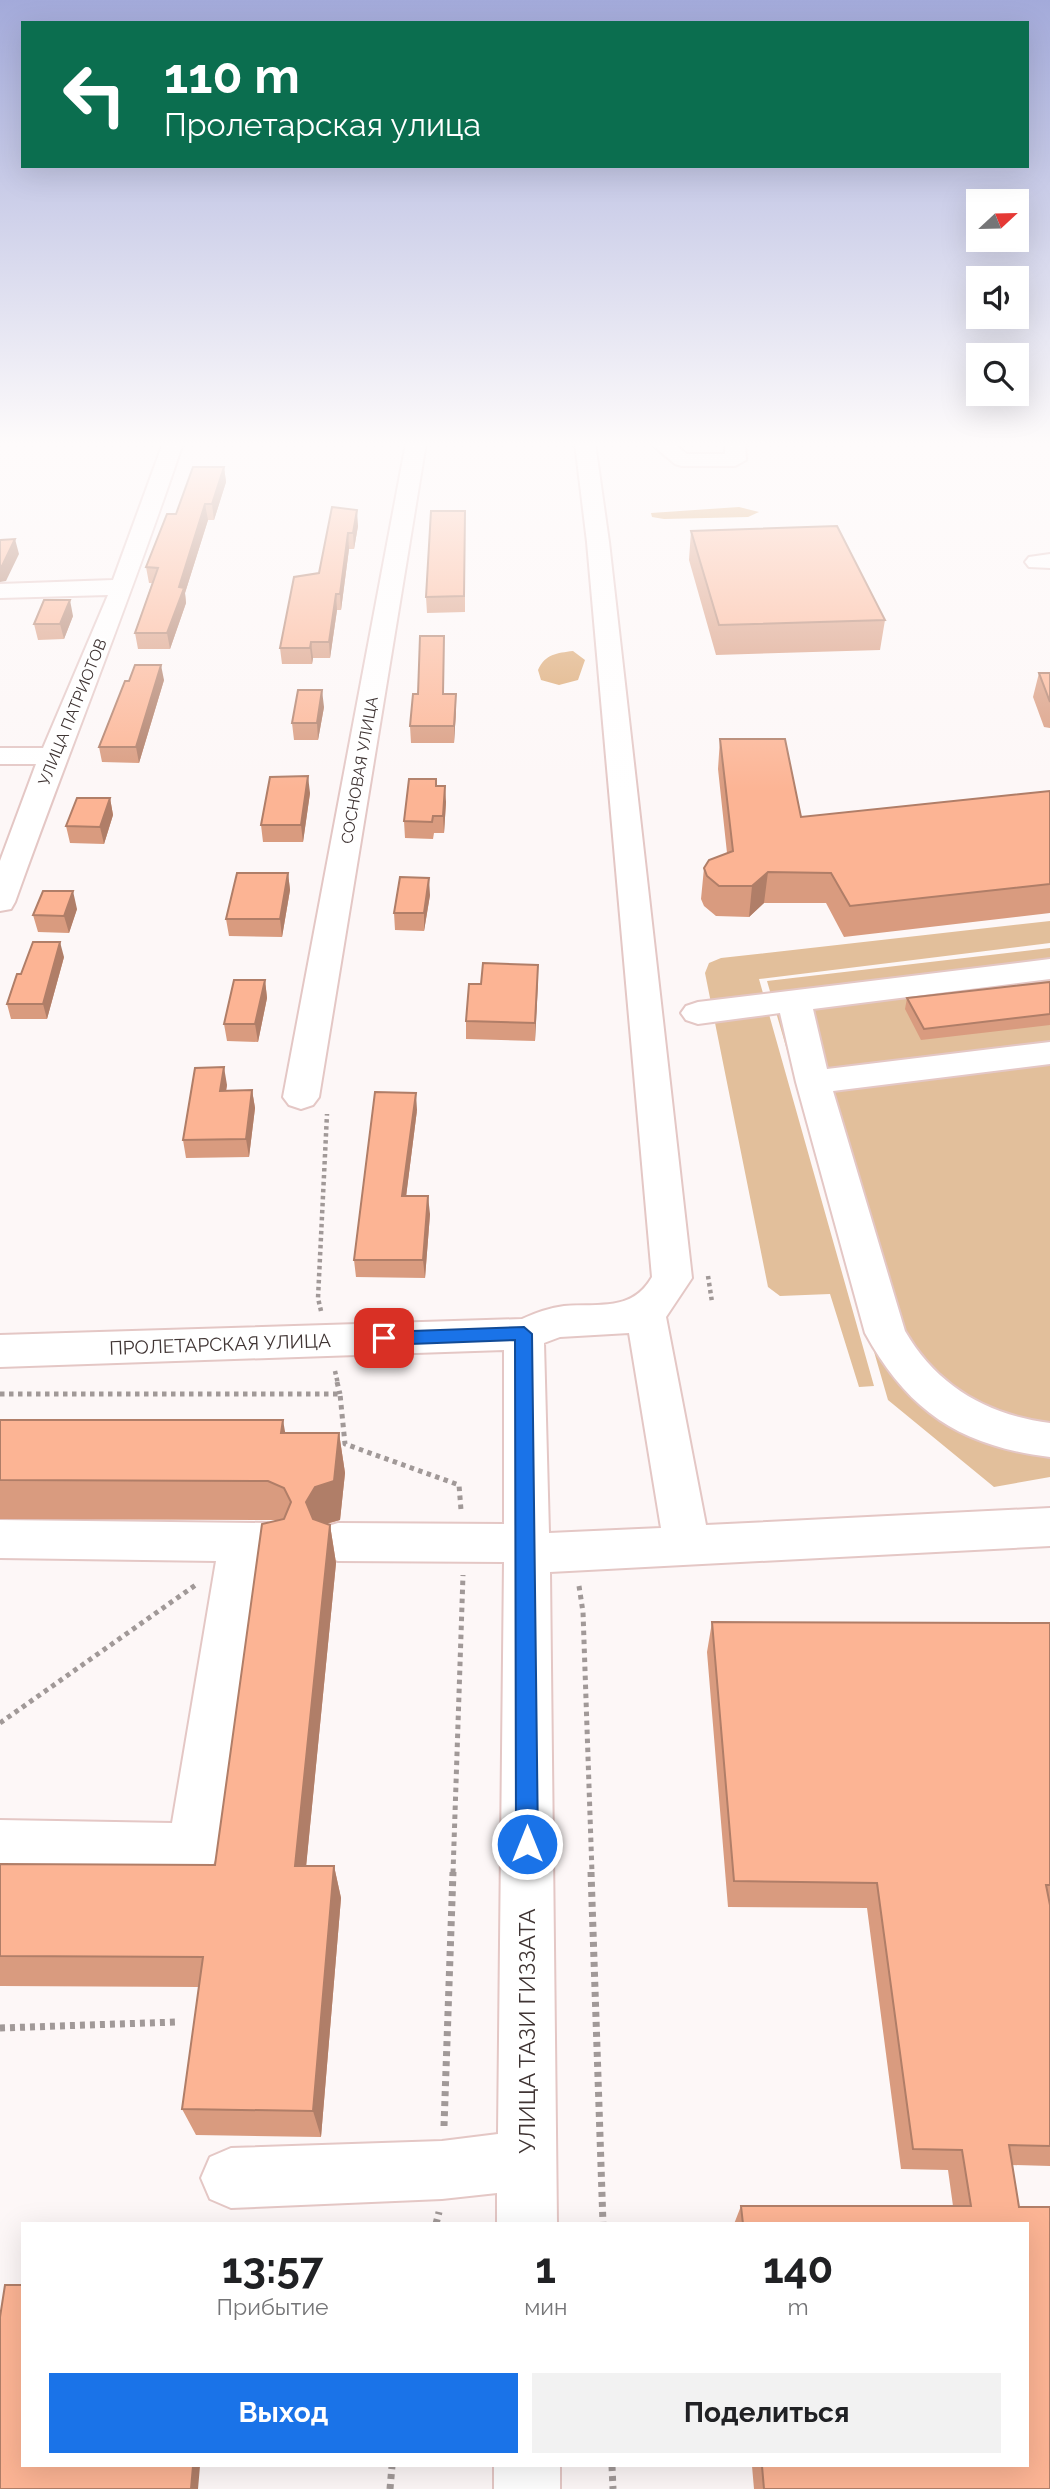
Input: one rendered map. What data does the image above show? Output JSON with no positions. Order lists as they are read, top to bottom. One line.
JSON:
{"streets":{"street":["УЛИЦА ПАТРИОТОВ","СОСНОВАЯ УЛИЦА","ПРОЛЕТАРСКАЯ УЛИЦА","УЛИЦА ТАЗИ ГИЗЗАТА"]},"crossings":[["ПРОЛЕТАРСКАЯ УЛИЦА","УЛИЦА ТАЗИ ГИЗЗАТА"]],"north":"right","page":{"turn":["110 m","Пролетарская улица"],"eta":["13:57","Прибытие","1","мин","140","m"],"buttons":["Выход","Поделиться"]}}
